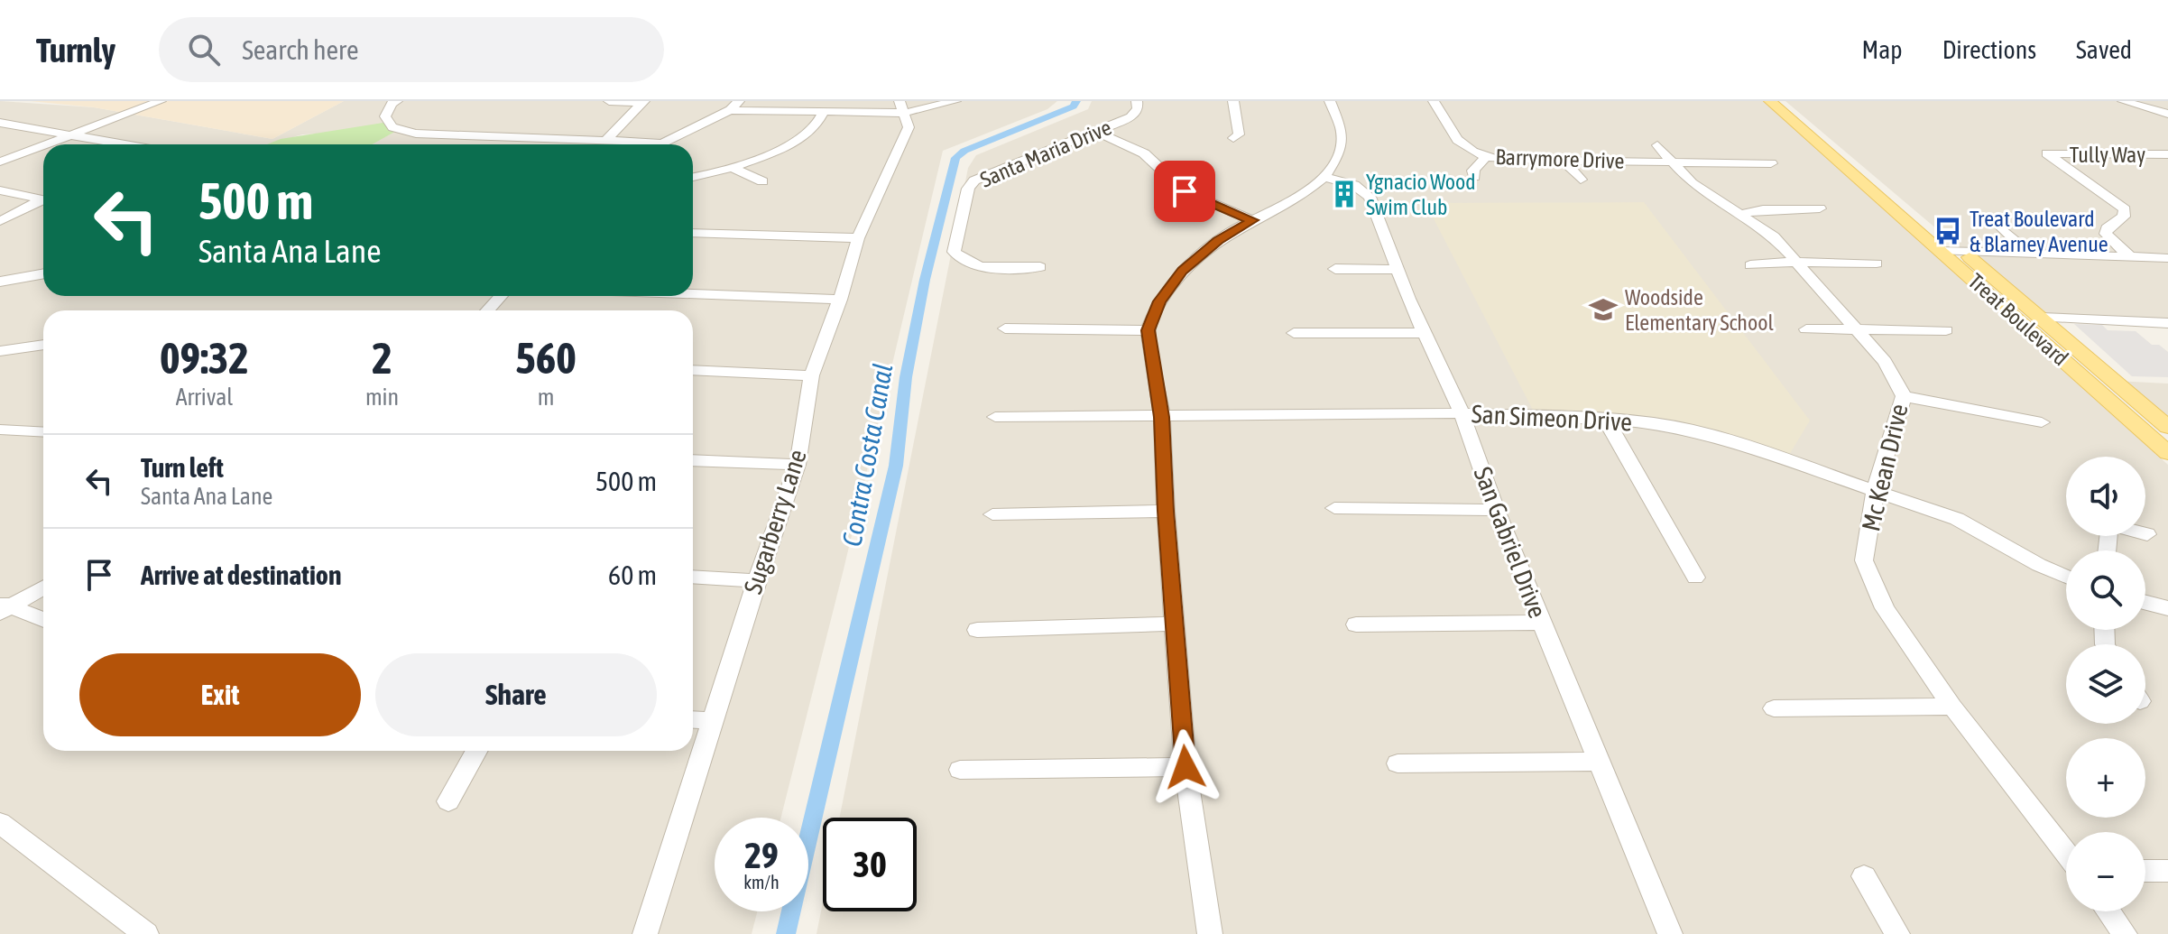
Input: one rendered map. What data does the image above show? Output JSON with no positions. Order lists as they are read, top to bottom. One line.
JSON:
{"streets":{"main road":["Treat Boulevard"],"street":["Santa Maria Drive","Tully Way","Barrymore Drive","San Simeon Drive","Mc Kean Drive","Sugarberry Lane","San Gabriel Drive"]},"crossings":[["Barrymore Drive","Mc Kean Drive"],["San Simeon Drive","Mc Kean Drive"],["San Simeon Drive","San Gabriel Drive"]],"water":["Contra Costa Canal"],"places":{"building":["Ygnacio Wood Swim Club"],"bus stop":["Treat Boulevard & Blarney Avenue"],"school or university":["Woodside Elementary School"]},"page":{"header":"Turnly","search":"Search here","nav":["Map","Directions","Saved"],"turn":["500 m","Santa Ana Lane"],"eta":["09:32","Arrival","2","min","560","m"],"list":[{"name":"Turn left","note":"Santa Ana Lane","value":"500 m"},{"name":"Arrive at destination","value":"60 m"}],"map_buttons":["+","−"],"buttons":["Exit","Share"],"speed":"29 km/h","limit":"30"}}
